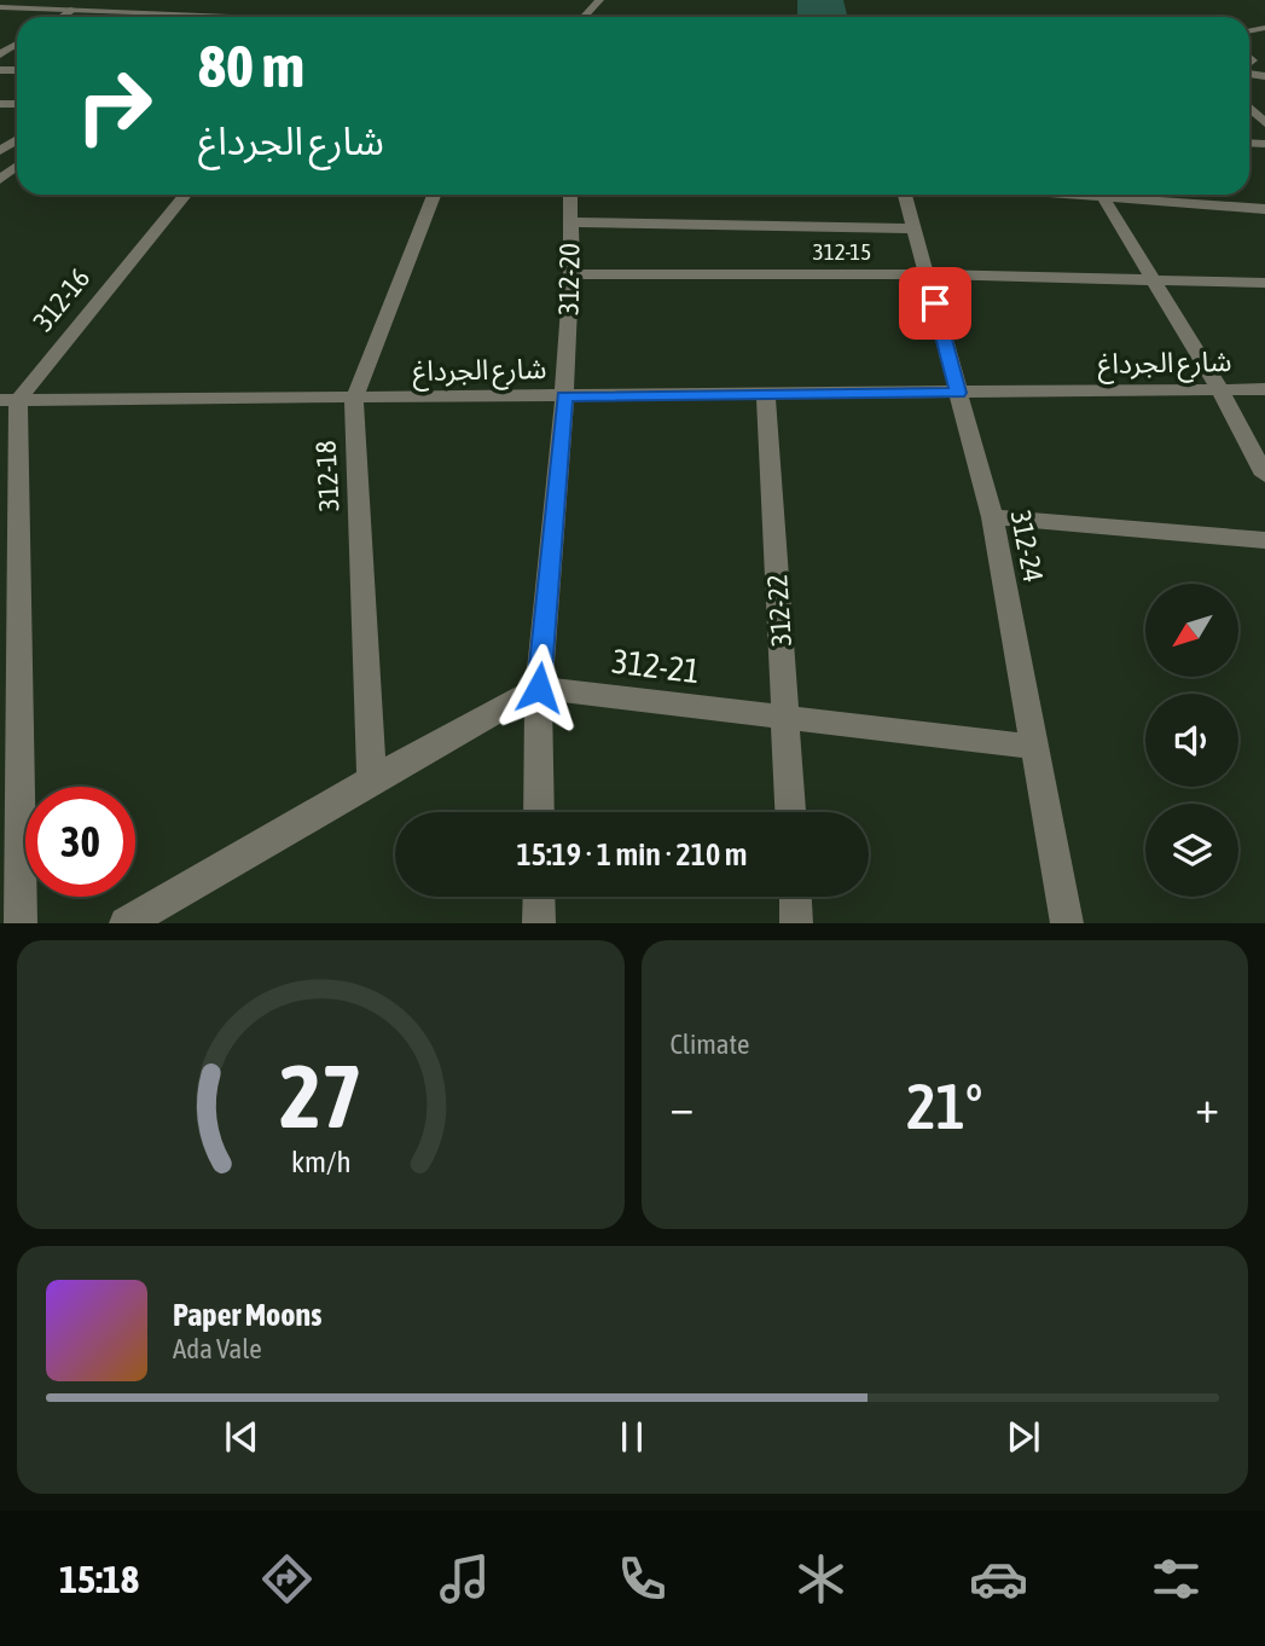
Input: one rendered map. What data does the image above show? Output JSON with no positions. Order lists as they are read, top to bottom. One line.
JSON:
{"streets":{"street":["312-15","312-20","312-16","شارع الجرداغ","312-18","312-24","312-22","312-21"]},"crossings":[["312-15","312-20"],["312-15","312-24"],["312-20","شارع الجرداغ"],["312-20","312-21"],["312-16","شارع الجرداغ"],["شارع الجرداغ","312-18"],["شارع الجرداغ","312-24"],["شارع الجرداغ","312-22"],["312-24","312-21"],["312-22","312-21"]],"north":"bottom left","page":{"turn":["80 m","شارع الجرداغ"],"limit":"30","trip":"15:19 · 1 min · 210 m","tile":"Climate","heat":["−","21°","+"],"song":["Paper Moons","Ada Vale"],"tabs":"15:18","gauge":["27","km/h"]}}
